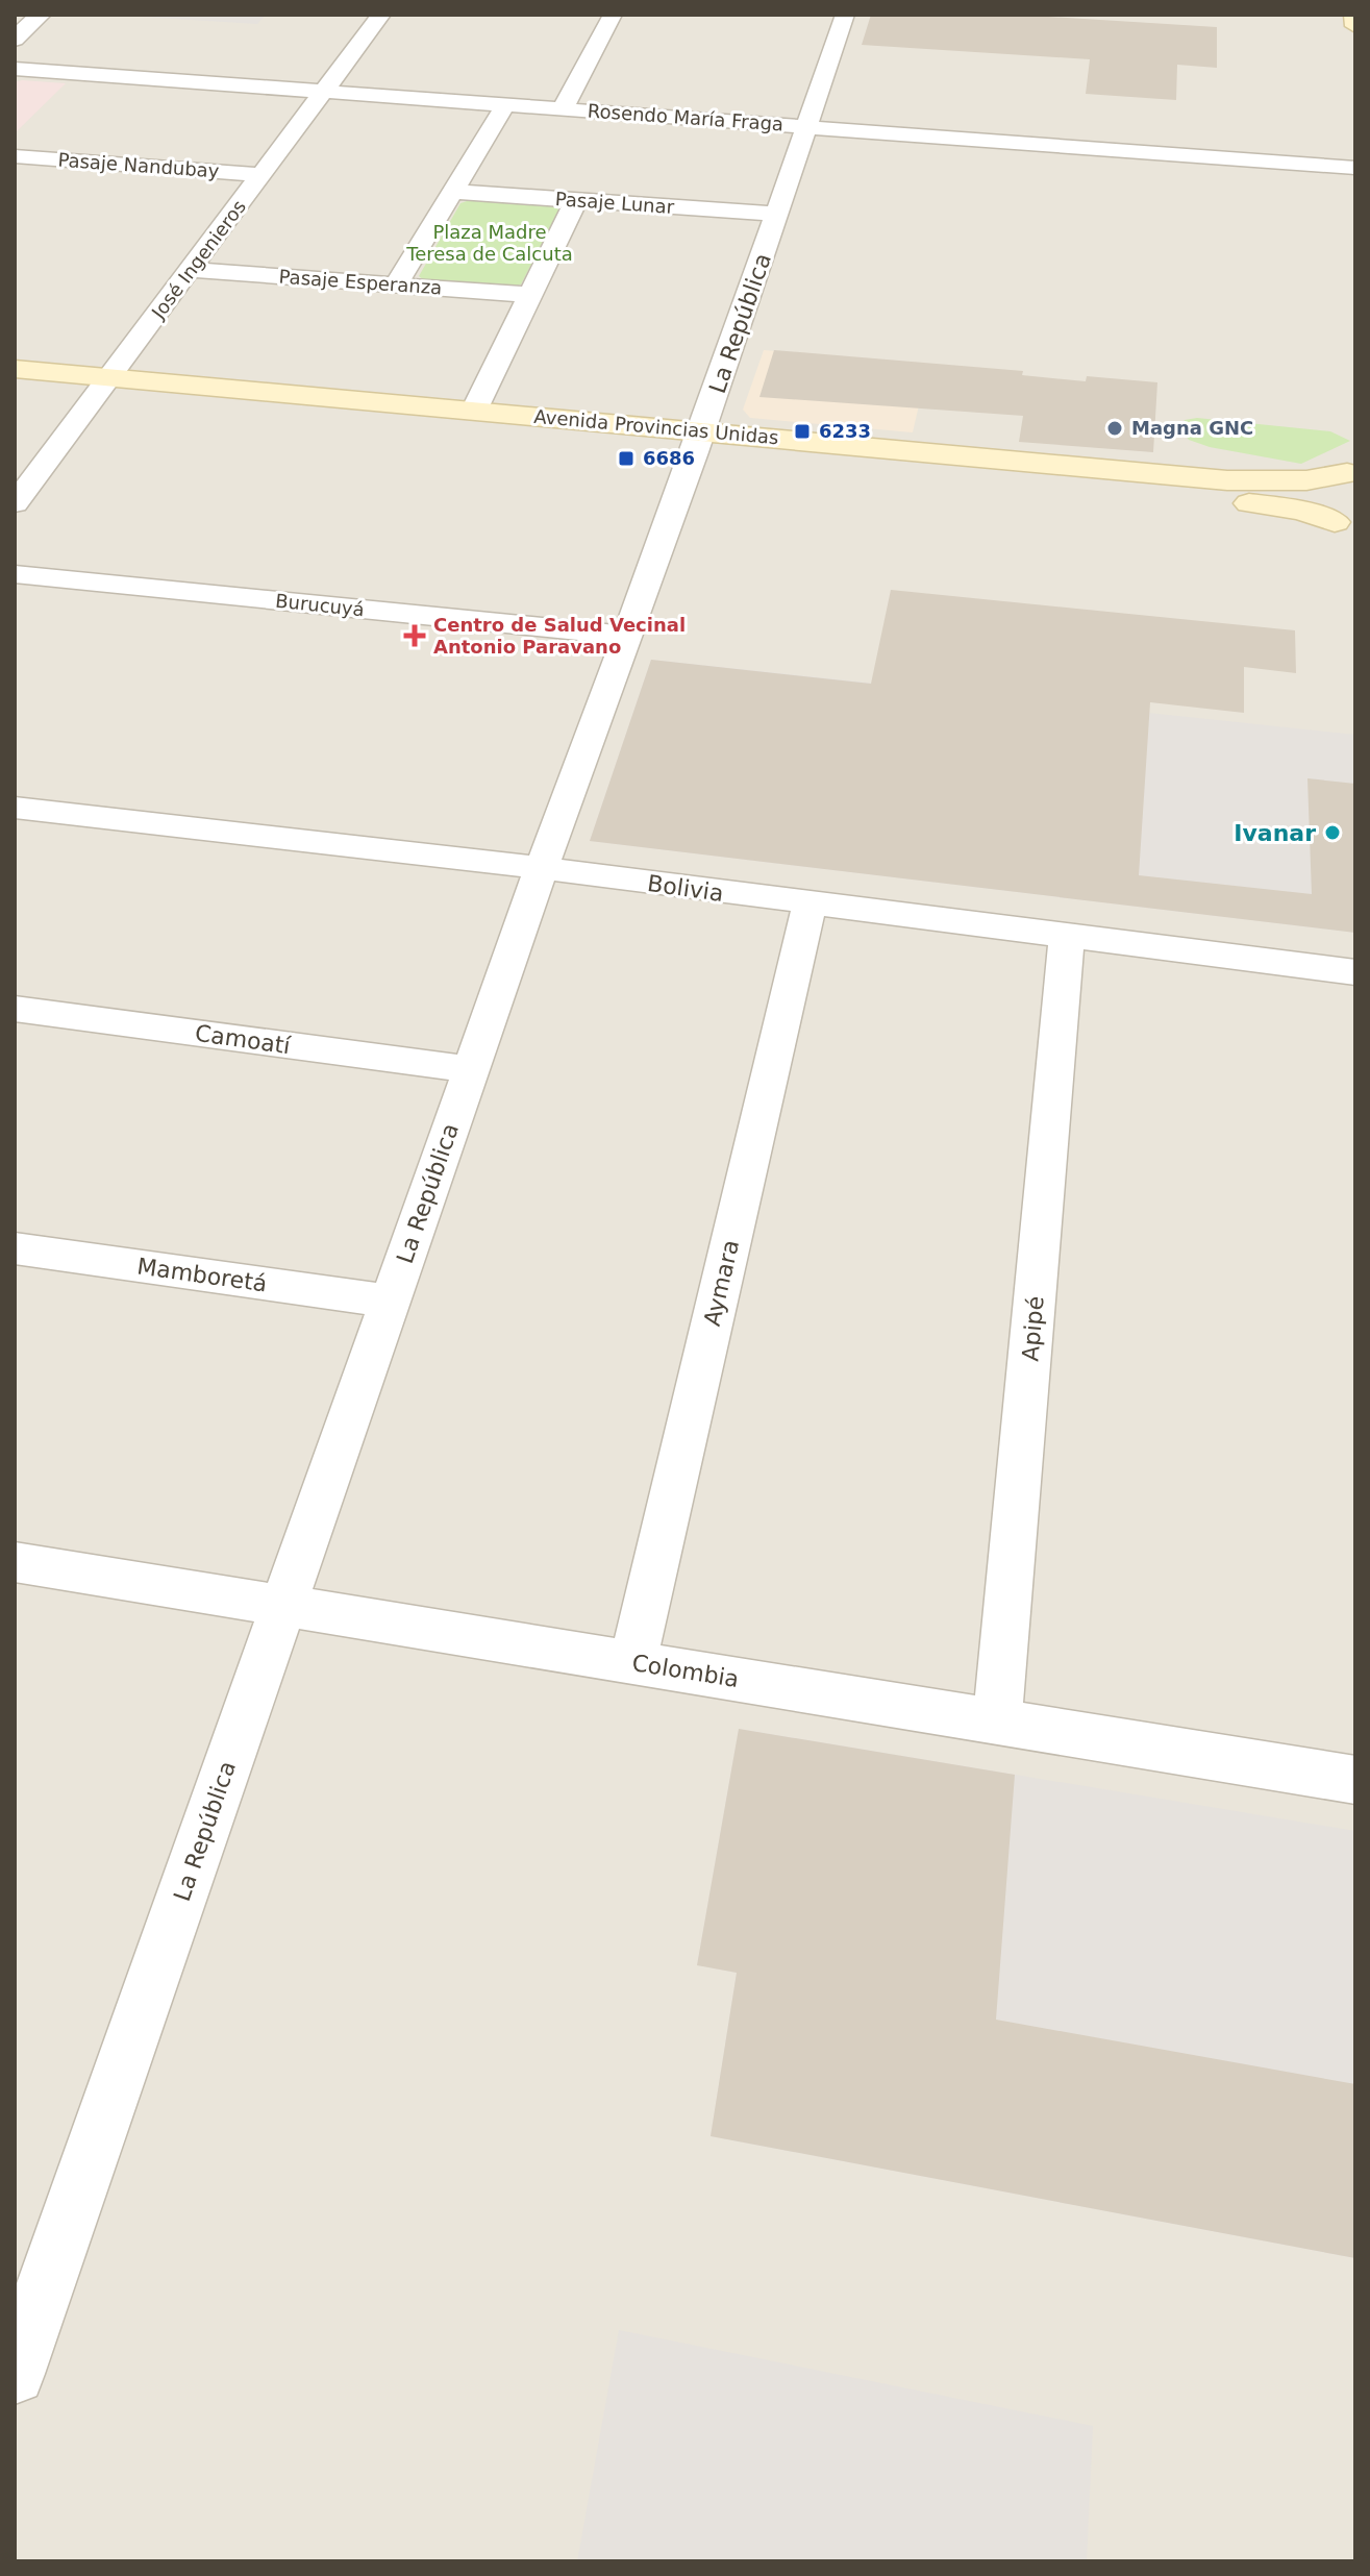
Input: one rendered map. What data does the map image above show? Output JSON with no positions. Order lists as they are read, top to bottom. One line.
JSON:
{"streets":{"main road":["Avenida Provincias Unidas"],"street":["Rosendo María Fraga","Pasaje Nandubay","Pasaje Lunar","José Ingenieros","Pasaje Esperanza","La República","Burucuyá","Bolivia","Camoatí","Mamboretá","Aymara","Apipé","Colombia"]},"crossings":[["Rosendo María Fraga","José Ingenieros"],["Rosendo María Fraga","La República"],["Pasaje Nandubay","José Ingenieros"],["Pasaje Lunar","La República"],["José Ingenieros","Pasaje Esperanza"],["José Ingenieros","Avenida Provincias Unidas"],["La República","Avenida Provincias Unidas"],["La República","Burucuyá"],["La República","Bolivia"],["La República","Camoatí"],["La República","Mamboretá"],["La República","Colombia"],["Bolivia","Aymara"],["Bolivia","Apipé"],["Aymara","Colombia"],["Apipé","Colombia"]],"parks":["Plaza Madre Teresa de Calcuta"],"places":{"other":["Magna GNC","Ivanar"],"transit":["6233","6686"],"health":["Centro de Salud Vecinal Antonio Paravano"]}}
